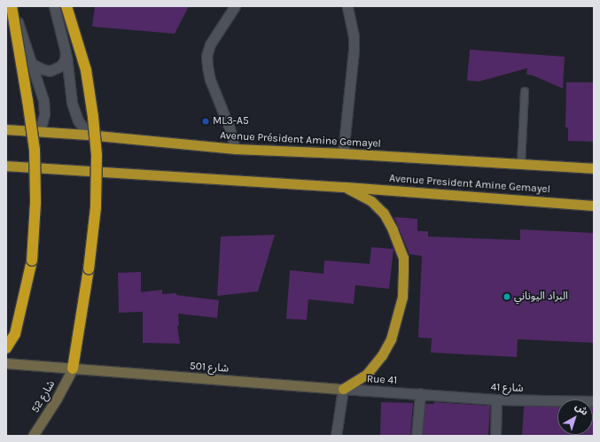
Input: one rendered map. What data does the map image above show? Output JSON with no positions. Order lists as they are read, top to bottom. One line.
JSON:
{"streets":{"highway":["Avenue Président Amine Gemayel","Avenue President Amine Gemayel"],"main road":["شارع 501","شارع 52"],"street":["Rue 41","شارع 41"]},"crossings":[["شارع 501","Rue 41"],["شارع 501","شارع 52"],["Rue 41","شارع 41"]],"places":["ML3-A5","البراد اليوناني"],"north":"top right"}
